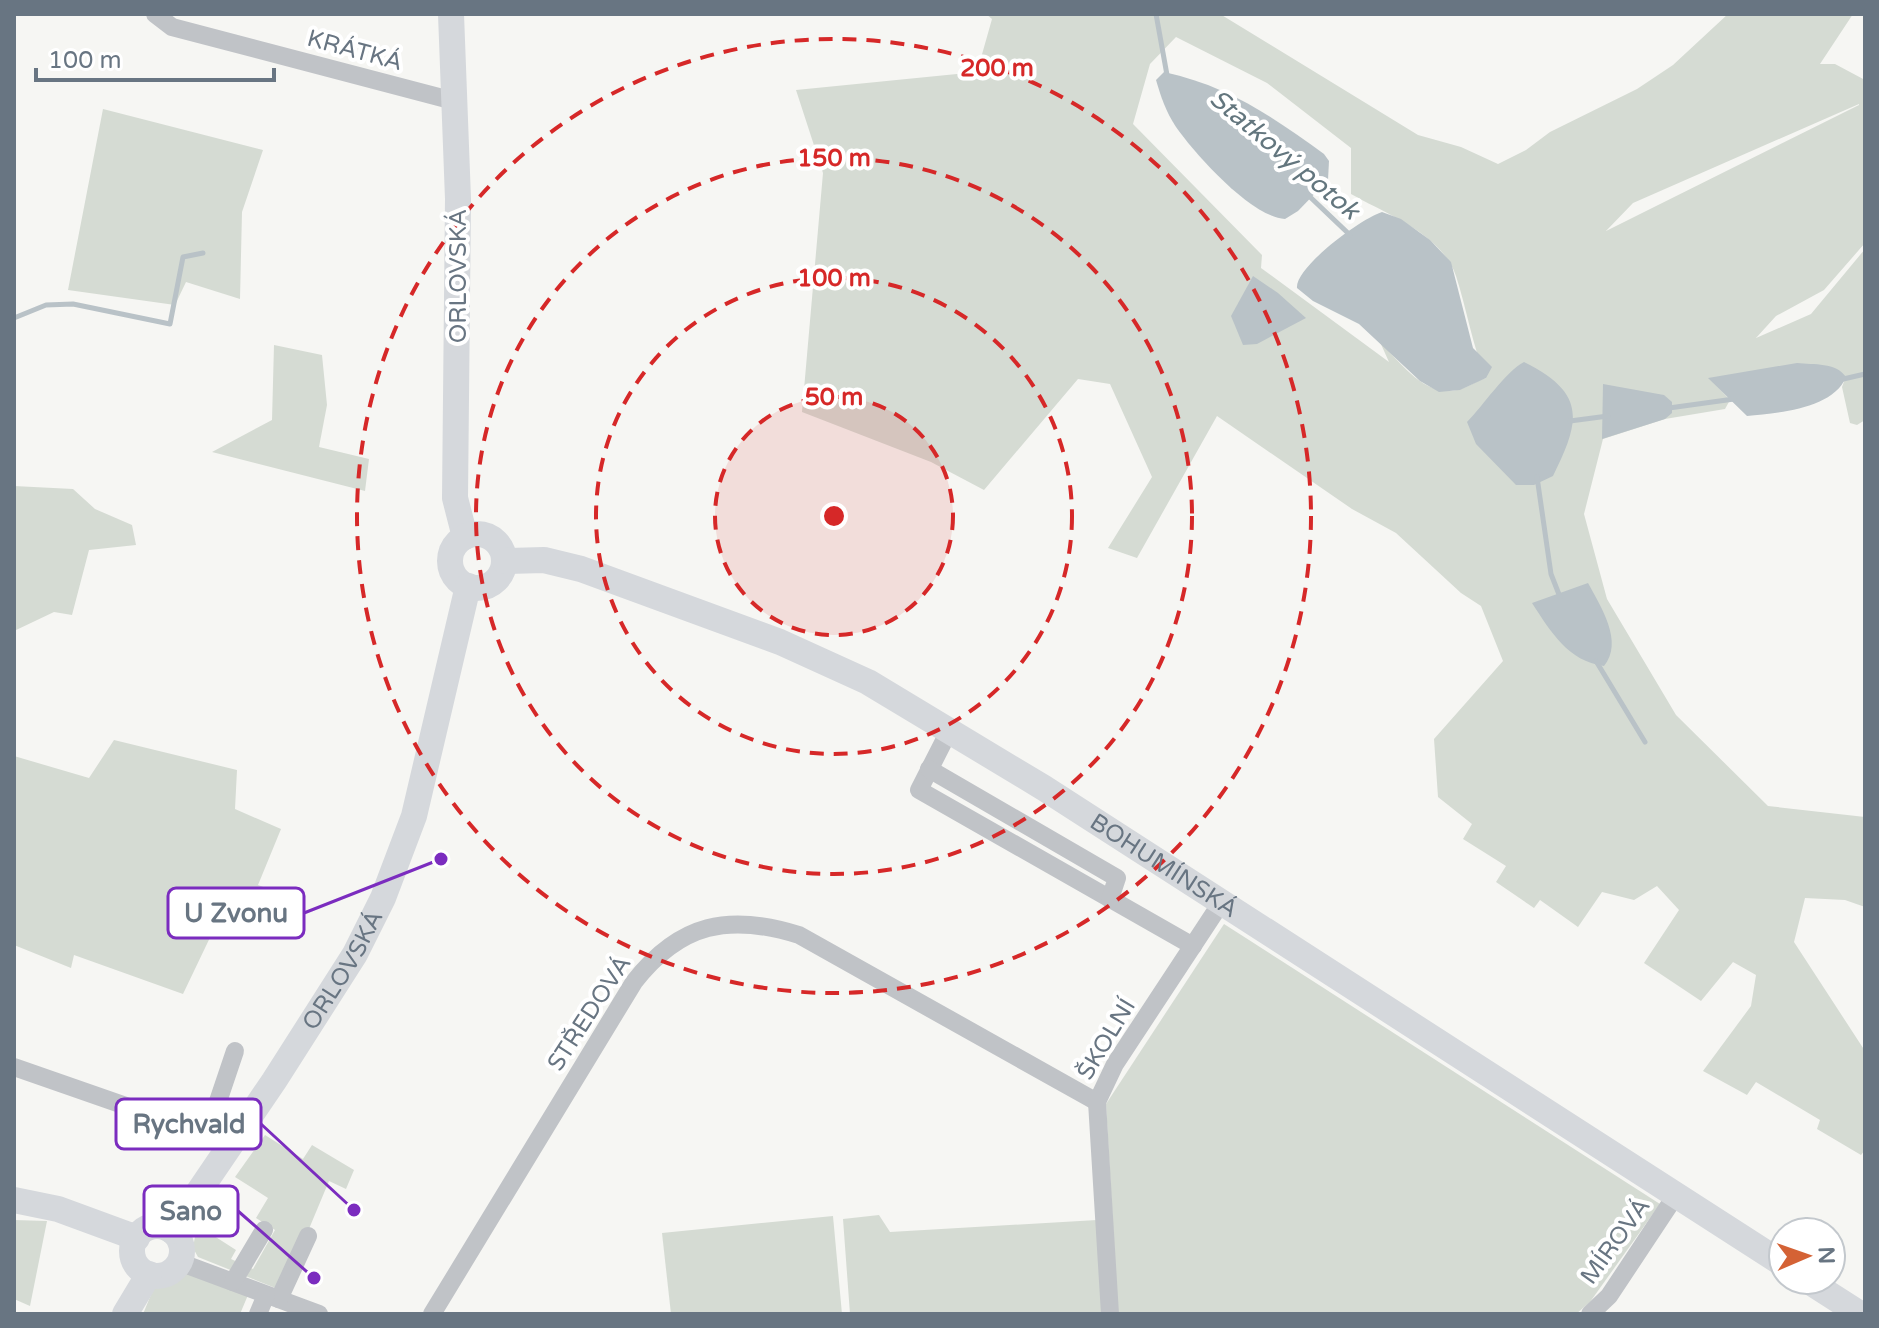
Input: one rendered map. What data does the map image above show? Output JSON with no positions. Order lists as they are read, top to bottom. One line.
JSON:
{"streets":{"main road":["ORLOVSKÁ","BOHUMÍNSKÁ"],"street":["KRÁTKÁ","STŘEDOVÁ","ŠKOLNÍ","MÍROVÁ"]},"crossings":[["KRÁTKÁ","ORLOVSKÁ"],["ORLOVSKÁ","BOHUMÍNSKÁ"],["BOHUMÍNSKÁ","ŠKOLNÍ"],["BOHUMÍNSKÁ","MÍROVÁ"],["STŘEDOVÁ","ŠKOLNÍ"]],"water":["Statkový potok"],"places":["U Zvonu","Rychvald","Sano"],"scale_bar":"100 m","north":"right","rings":["200 m","150 m","100 m","50 m"]}
